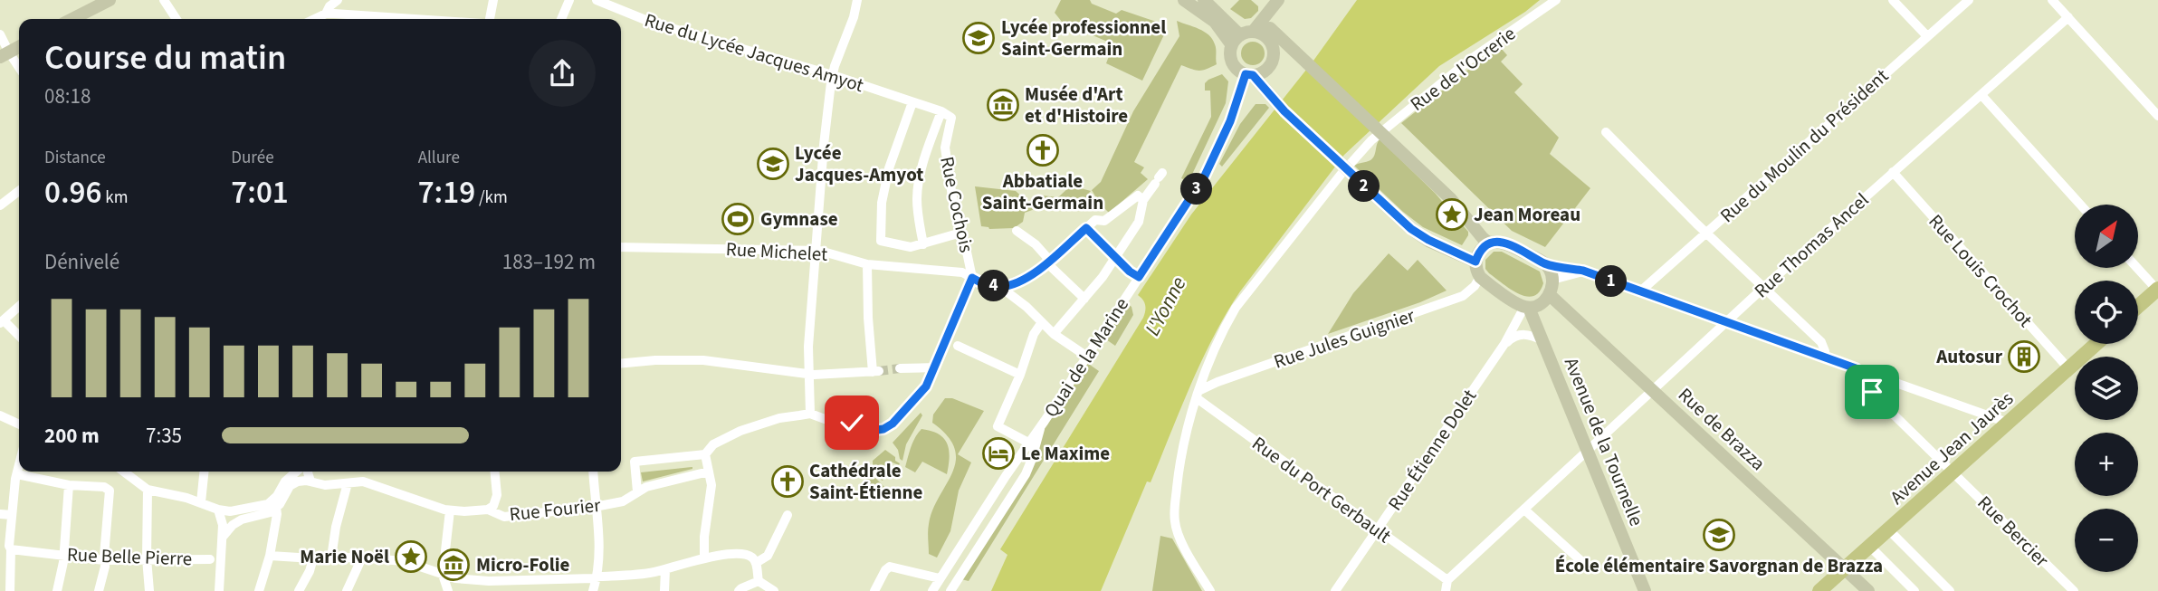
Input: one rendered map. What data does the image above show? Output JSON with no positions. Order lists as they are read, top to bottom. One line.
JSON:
{"streets":{"main road":["Rue de Brazza","Avenue de la Tournelle","Avenue Jean Jaurès"],"street":["Rue du Lycée Jacques Amyot","Rue de l'Ocrerie","Rue du Moulin du Président","Rue Cochois","Rue Thomas Ancel","Rue Michelet","Rue Louis Crochot","Rue Jules Guignier","Quai de la Marine","Rue Étienne Dolet","Rue du Port Gerbault","Rue Fourier","Rue Bercier","Rue Belle Pierre"]},"crossings":[["Rue du Lycée Jacques Amyot","Rue Cochois"],["Rue de l'Ocrerie","Rue Jules Guignier"],["Rue de l'Ocrerie","Rue du Port Gerbault"],["Rue Cochois","Rue Michelet"],["Rue Thomas Ancel","Rue Louis Crochot"],["Rue Thomas Ancel","Rue de Brazza"],["Rue Thomas Ancel","Avenue de la Tournelle"],["Rue Thomas Ancel","Rue du Port Gerbault"],["Rue Louis Crochot","Avenue Jean Jaurès"],["Rue Jules Guignier","Rue de Brazza"],["Rue Jules Guignier","Avenue de la Tournelle"],["Rue Jules Guignier","Rue Étienne Dolet"],["Rue Jules Guignier","Rue du Port Gerbault"],["Rue de Brazza","Avenue de la Tournelle"],["Rue de Brazza","Avenue Jean Jaurès"],["Rue de Brazza","Rue Étienne Dolet"],["Avenue de la Tournelle","Rue Étienne Dolet"],["Avenue Jean Jaurès","Rue Bercier"],["Rue Étienne Dolet","Rue du Port Gerbault"]],"water":["L'Yonne"],"places":{"school or university":["Lycée professionnel Saint-Germain","Lycée Jacques-Amyot","École élémentaire Savorgnan de Brazza"],"museum":["Musée d'Art et d'Histoire","Micro-Folie"],"church":["Abbatiale Saint-Germain","Cathédrale Saint-Étienne"],"place":["Jean Moreau","Marie Noël"],"sports":["Gymnase"],"building":["Autosur"],"hotel":["Le Maxime"]},"north":"top right","page":{"heading":["Course du matin","08:18"],"stats":[["Distance","0.96 km"],["Durée","7:01"],["Allure","7:19 /km"]],"pins":["2","3","1","4"],"map_buttons":["+","−"],"chart":["Dénivelé","183–192 m"],"list":[{"name":"200 m","note":"7:35"}]}}
